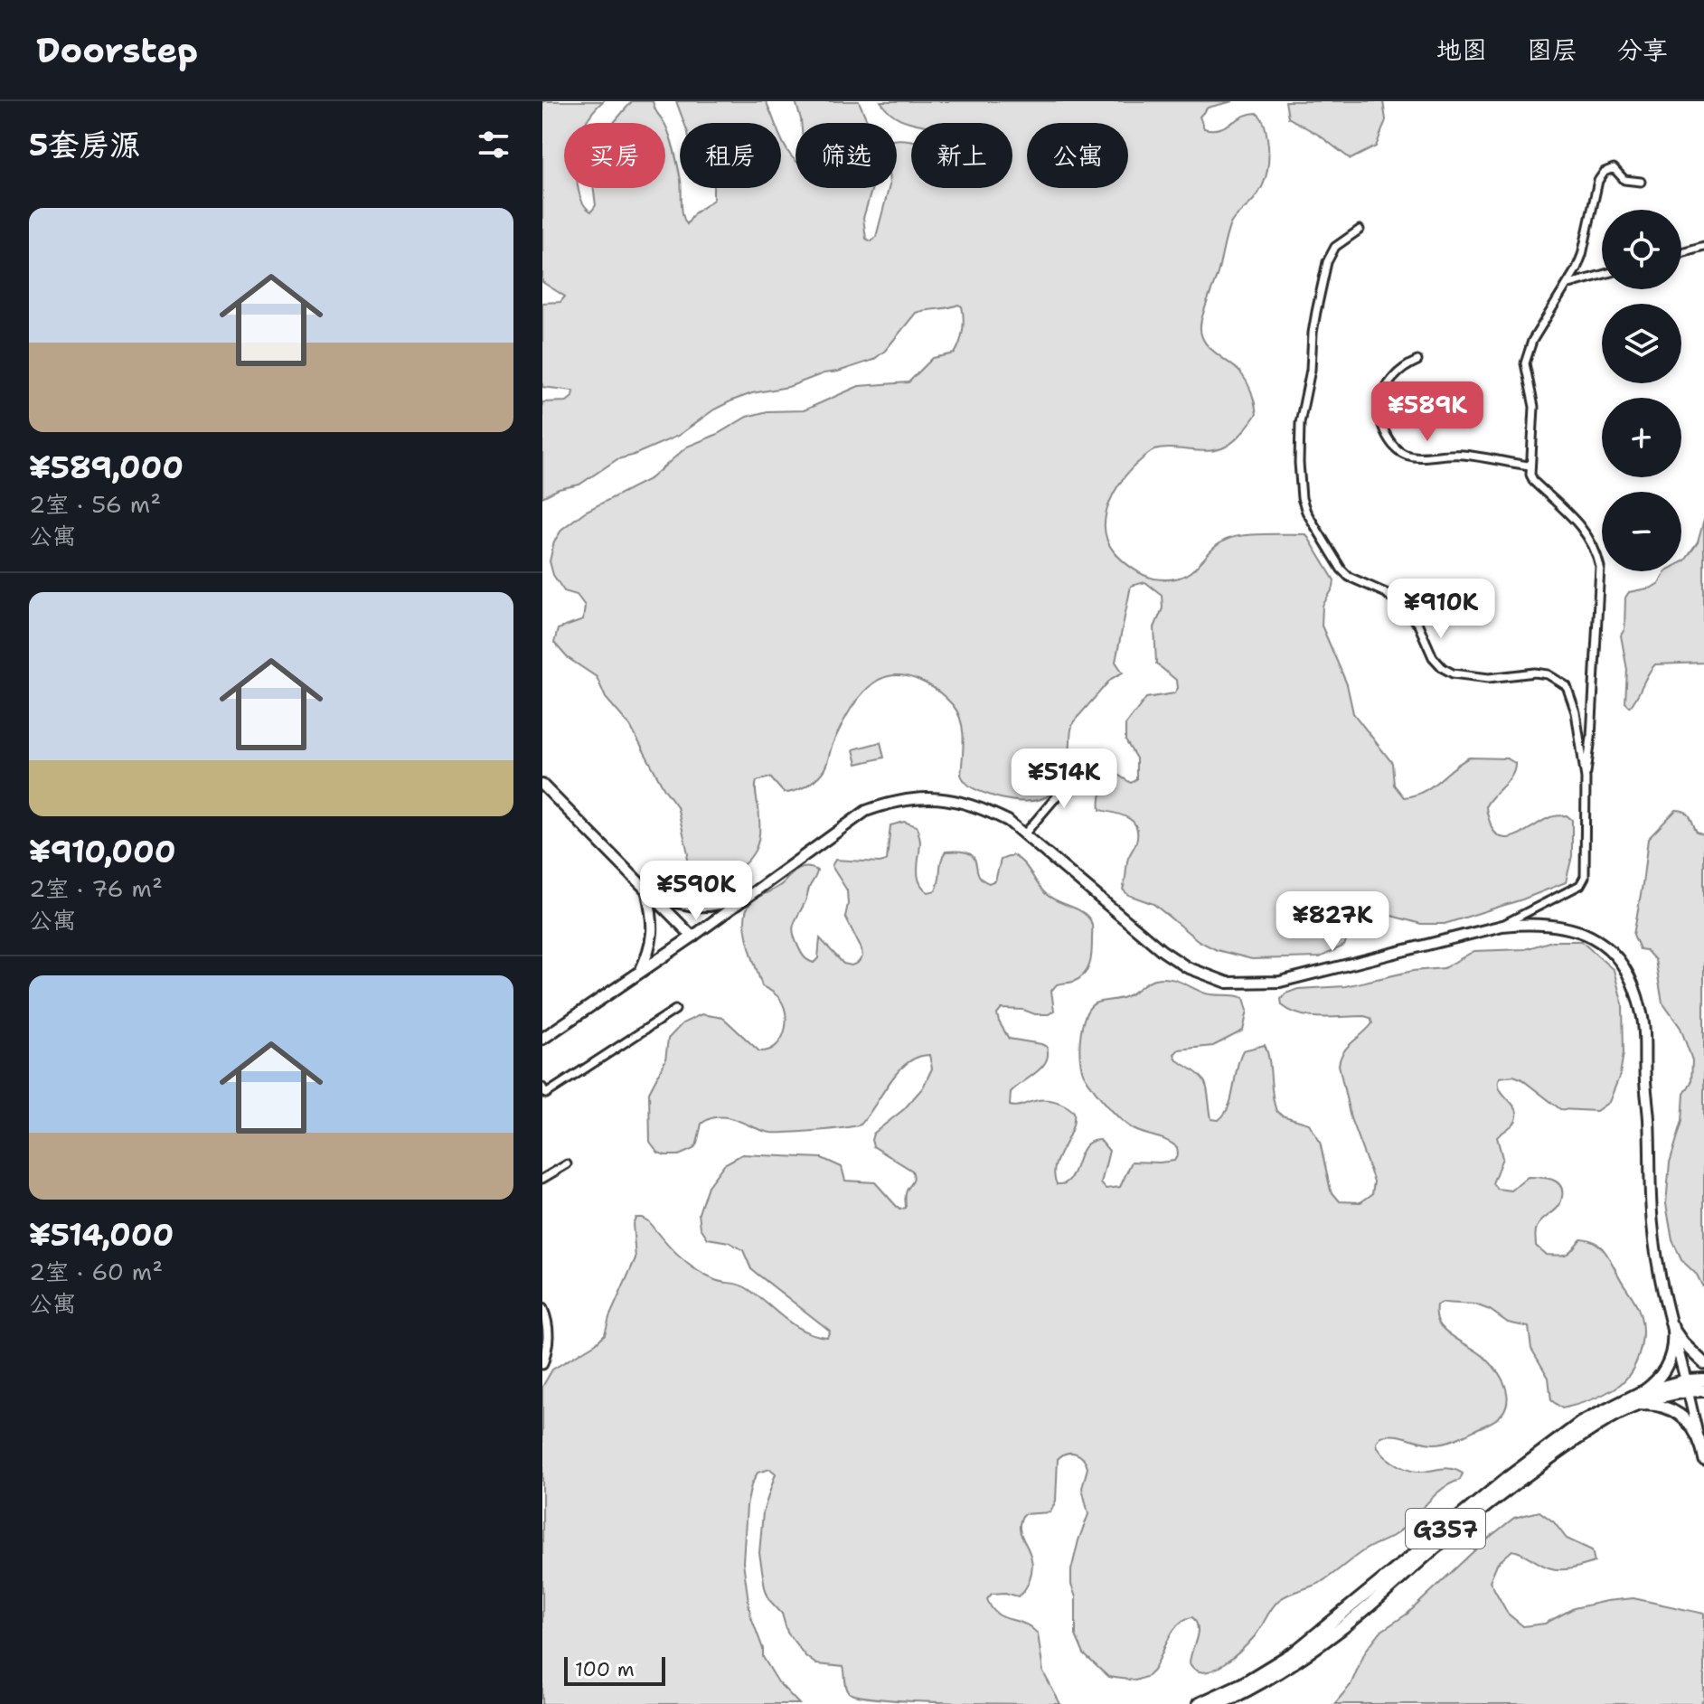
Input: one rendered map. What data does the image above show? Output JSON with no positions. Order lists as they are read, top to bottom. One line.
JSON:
{"streets":{"highway":["G357"]},"scale_bar":"100 m","page":{"header":"Doorstep","nav":["地图","图层","分享"],"heading":"5套房源","chip":["买房","租房","筛选","新上","公寓"],"list":[{"name":"¥589,000","note":"2室 · 56 m² · 公寓"},{"name":"¥910,000","note":"2室 · 76 m² · 公寓"},{"name":"¥514,000","note":"2室 · 60 m² · 公寓"}],"map_buttons":["+","−"],"price":["¥589K","¥910K","¥514K","¥590K","¥827K"],"scale":"100 m"}}
